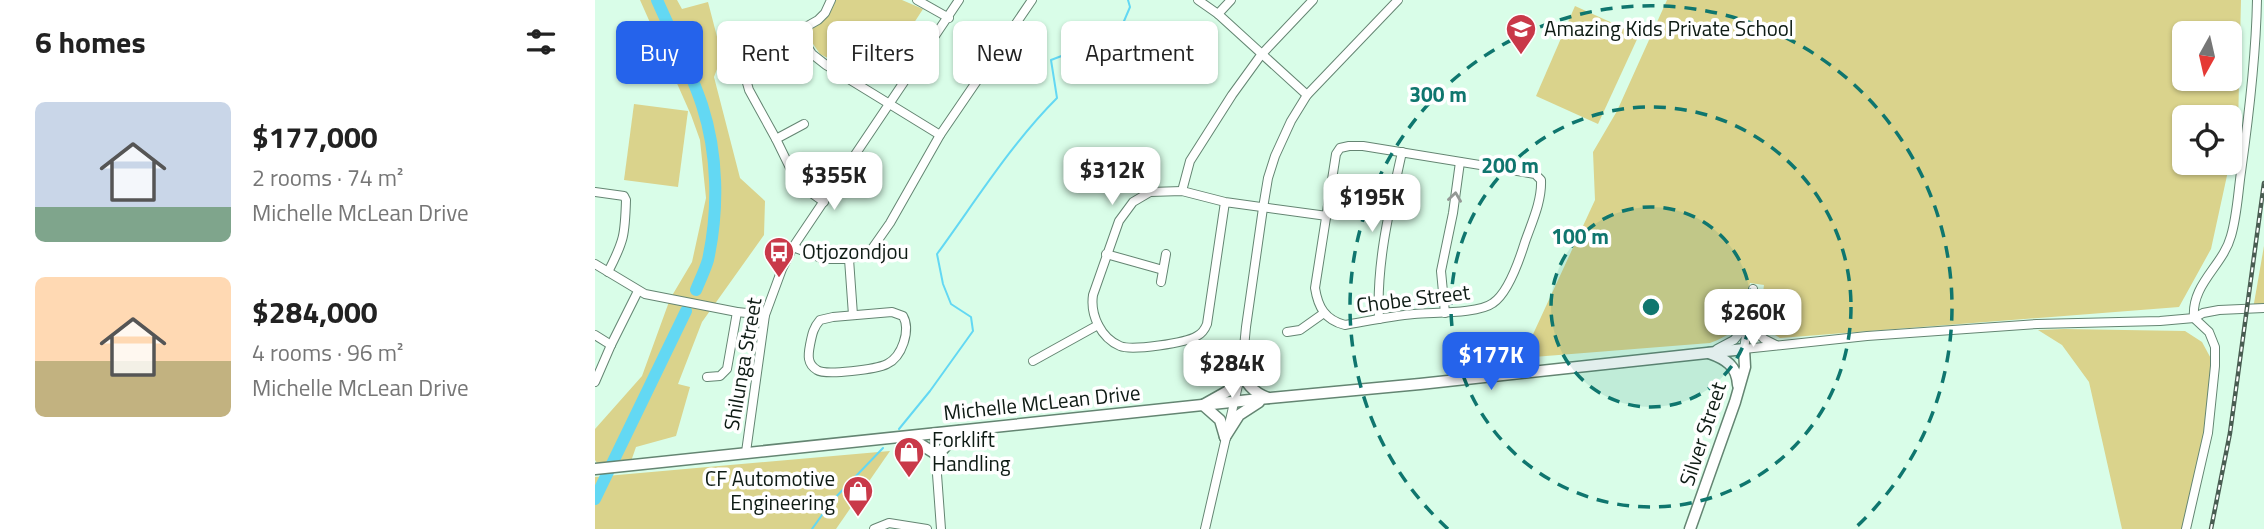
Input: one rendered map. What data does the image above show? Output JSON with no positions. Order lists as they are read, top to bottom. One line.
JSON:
{"streets":{"street":["Chobe Street","Shilunga Street","Michelle McLean Drive","Silver Street"]},"crossings":[["Shilunga Street","Michelle McLean Drive"],["Michelle McLean Drive","Silver Street"]],"places":{"school or university":["Amazing Kids Private School"],"bus stop":["Otjozondjou"],"shop":["Forklift Handling","CF Automotive Engineering"]},"north":"bottom","page":{"heading":"6 homes","chip":["Buy","Rent","Filters","New","Apartment"],"list":[{"name":"$177,000","note":"2 rooms · 74 m² · Michelle McLean Drive"},{"name":"$284,000","note":"4 rooms · 96 m² · Michelle McLean Drive"}],"price":["$312K","$355K","$195K","$260K","$177K","$284K"]},"rings":["300 m","200 m","100 m"]}
